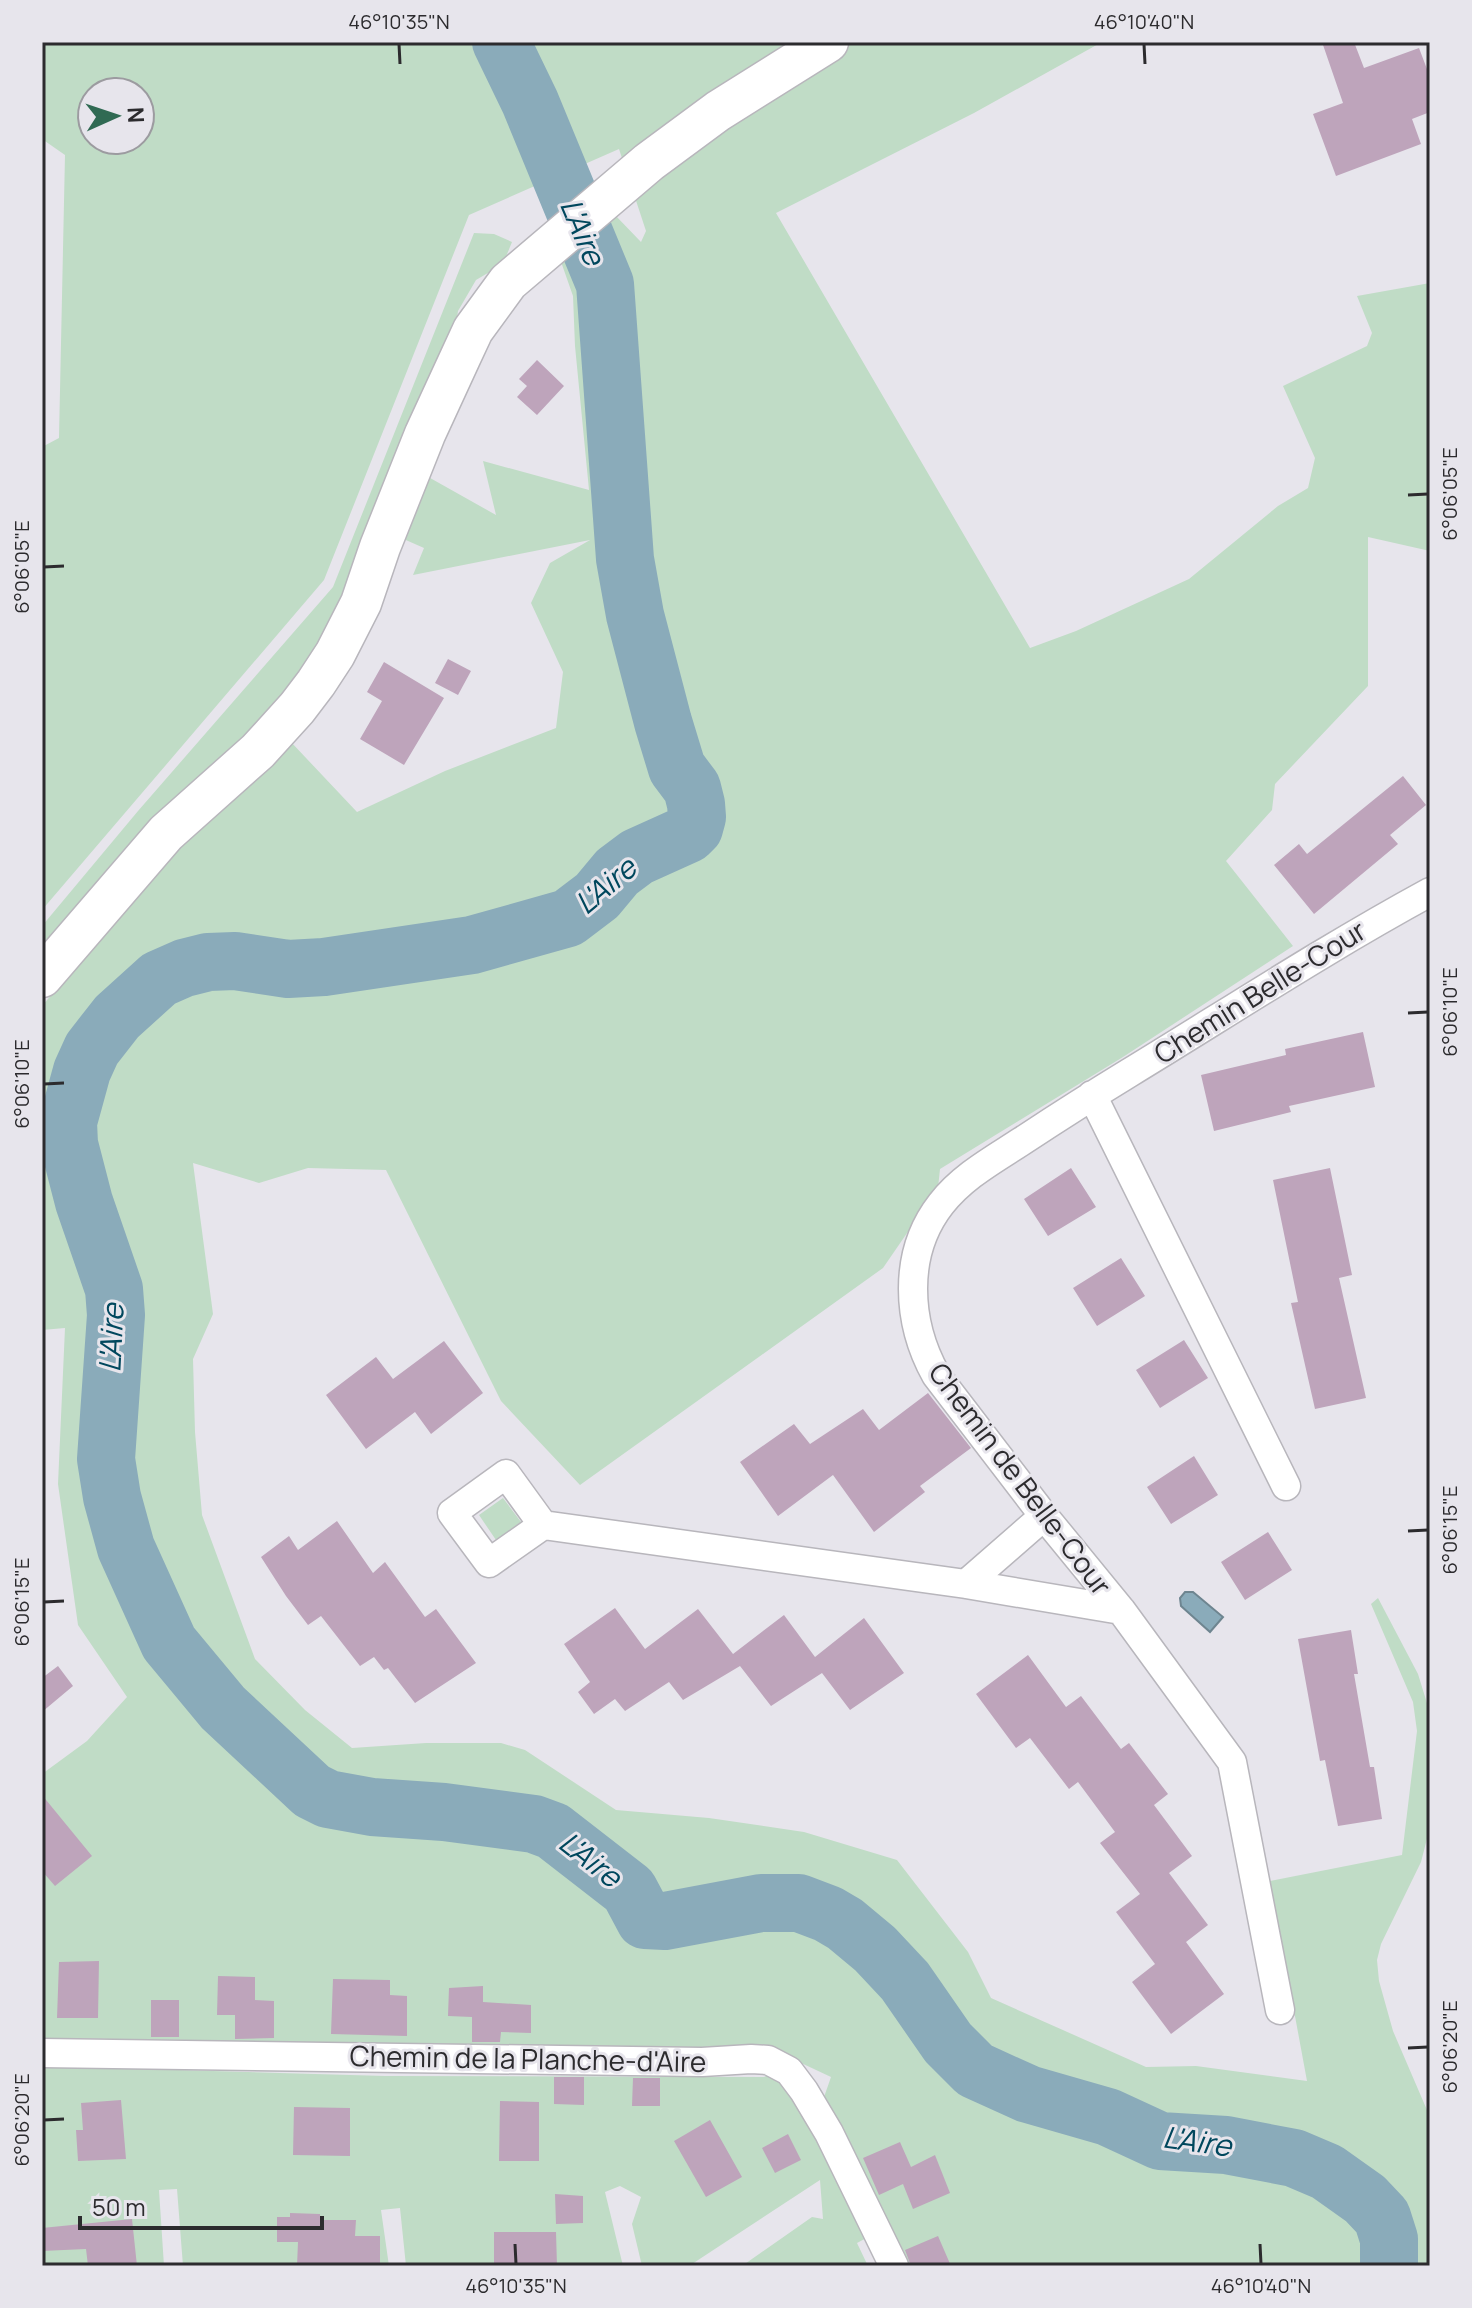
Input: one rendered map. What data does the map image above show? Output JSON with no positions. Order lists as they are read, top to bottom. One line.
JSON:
{"streets":{"street":["Chemin Belle-Cour","Chemin de Belle-Cour","Chemin de la Planche-d'Aire"]},"crossings":[["Chemin Belle-Cour","Chemin de Belle-Cour"]],"water":["L'Aire"],"scale_bar":"50 m","north":"right","coordinates":["46°10'35\"N","46°10'40\"N","6°06'05\"E","6°06'10\"E","6°06'15\"E","6°06'20\"E"]}
